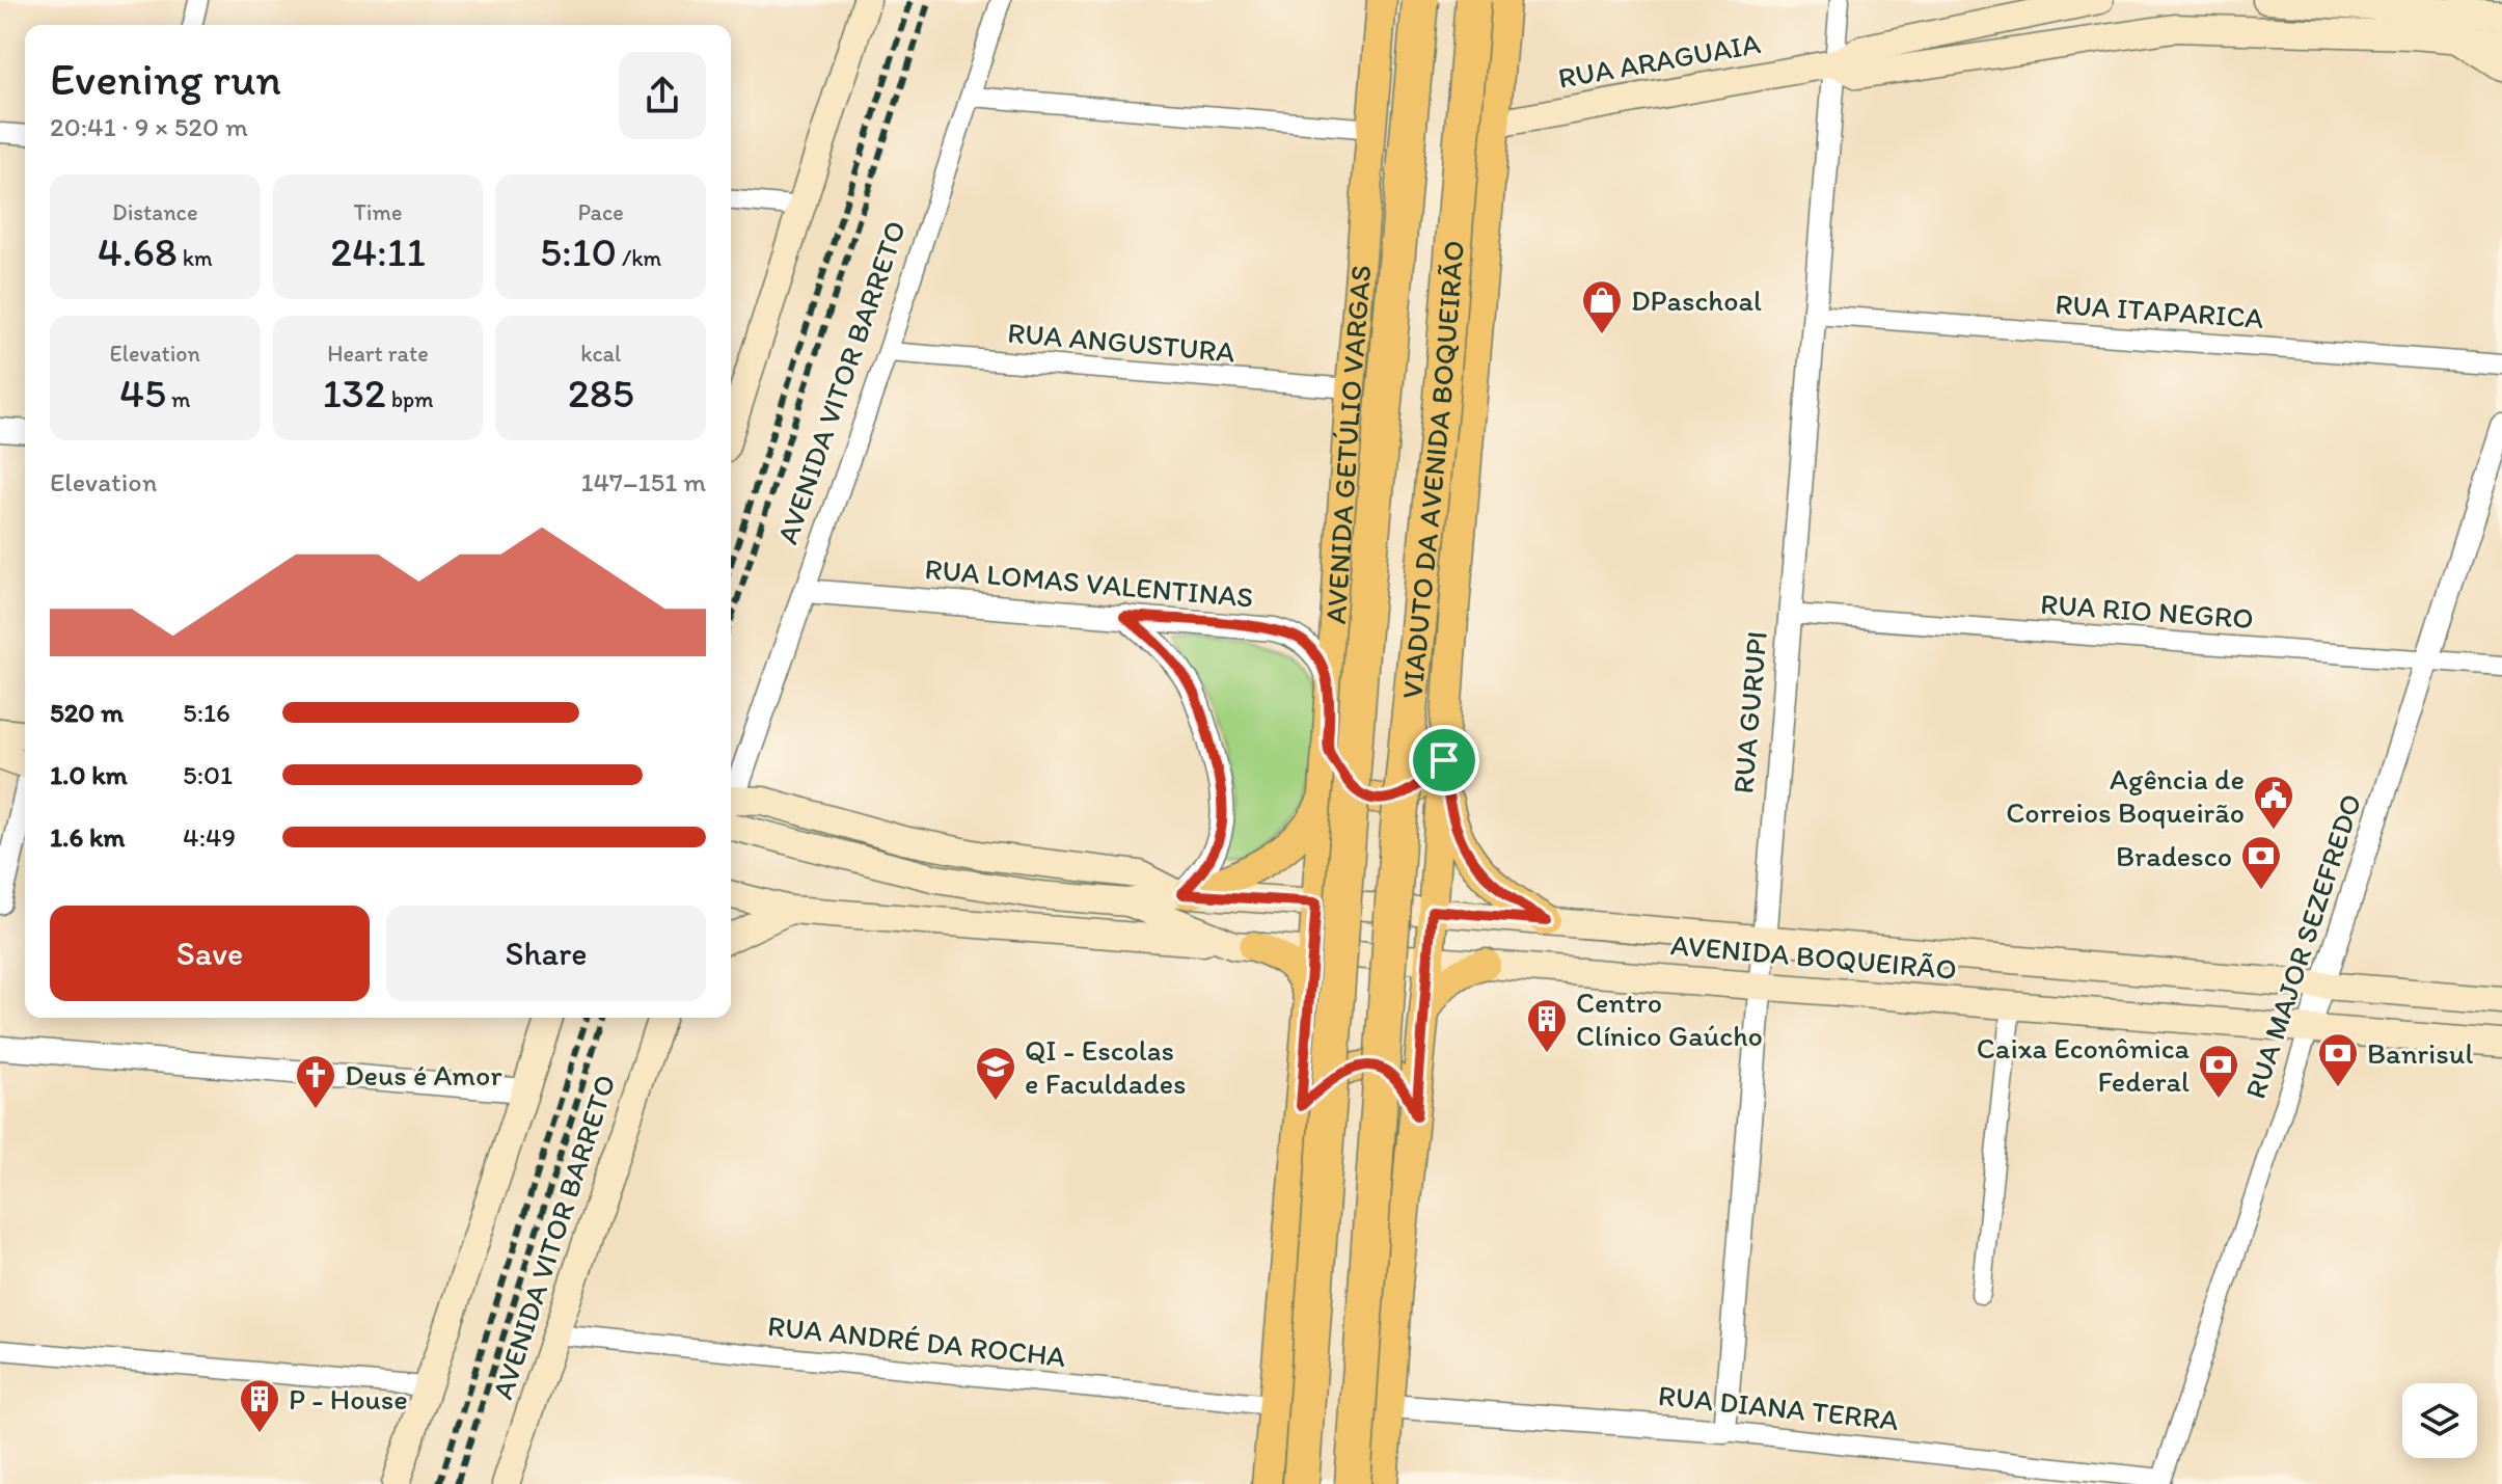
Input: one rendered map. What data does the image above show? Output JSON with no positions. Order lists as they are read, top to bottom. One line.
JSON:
{"streets":{"highway":["VIADUTO DA AVENIDA BOQUEIRÃO"],"main road":["RUA ARAGUAIA","AVENIDA VITOR BARRETO","AVENIDA GETÚLIO VARGAS","AVENIDA BOQUEIRÃO"],"street":["RUA ITAPARICA","RUA ANGUSTURA","RUA LOMAS VALENTINAS","RUA RIO NEGRO","RUA GURUPI","RUA MAJOR SEZEFREDO","RUA ANDRÉ DA ROCHA","RUA DIANA TERRA"]},"crossings":[["RUA ARAGUAIA","RUA GURUPI"],["RUA ITAPARICA","RUA GURUPI"],["RUA ANGUSTURA","AVENIDA VITOR BARRETO"],["RUA ANGUSTURA","AVENIDA GETÚLIO VARGAS"],["AVENIDA VITOR BARRETO","RUA LOMAS VALENTINAS"],["AVENIDA VITOR BARRETO","RUA ANDRÉ DA ROCHA"],["AVENIDA GETÚLIO VARGAS","RUA LOMAS VALENTINAS"],["AVENIDA GETÚLIO VARGAS","AVENIDA BOQUEIRÃO"],["AVENIDA GETÚLIO VARGAS","RUA ANDRÉ DA ROCHA"],["RUA RIO NEGRO","RUA GURUPI"],["RUA RIO NEGRO","RUA MAJOR SEZEFREDO"],["RUA GURUPI","AVENIDA BOQUEIRÃO"],["RUA GURUPI","RUA DIANA TERRA"],["RUA MAJOR SEZEFREDO","AVENIDA BOQUEIRÃO"],["RUA MAJOR SEZEFREDO","RUA DIANA TERRA"]],"places":{"shop":["DPaschoal"],"public building":["Agência de Correios Boqueirão"],"bank":["Bradesco","Banrisul","Caixa Econômica Federal"],"building":["Centro Clínico Gaúcho","P - House"],"school or university":["QI - Escolas e Faculdades"],"church":["Deus é Amor"]},"page":{"heading":["Evening run","20:41 · 9 × 520 m"],"stats":[["Distance","4.68 km"],["Time","24:11"],["Pace","5:10 /km"],["Elevation","45 m"],["Heart rate","132 bpm"],["kcal","285"]],"chart":["Elevation","147–151 m"],"list":[{"name":"520 m","note":"5:16"},{"name":"1.0 km","note":"5:01"},{"name":"1.6 km","note":"4:49"}],"buttons":["Save","Share"]}}
